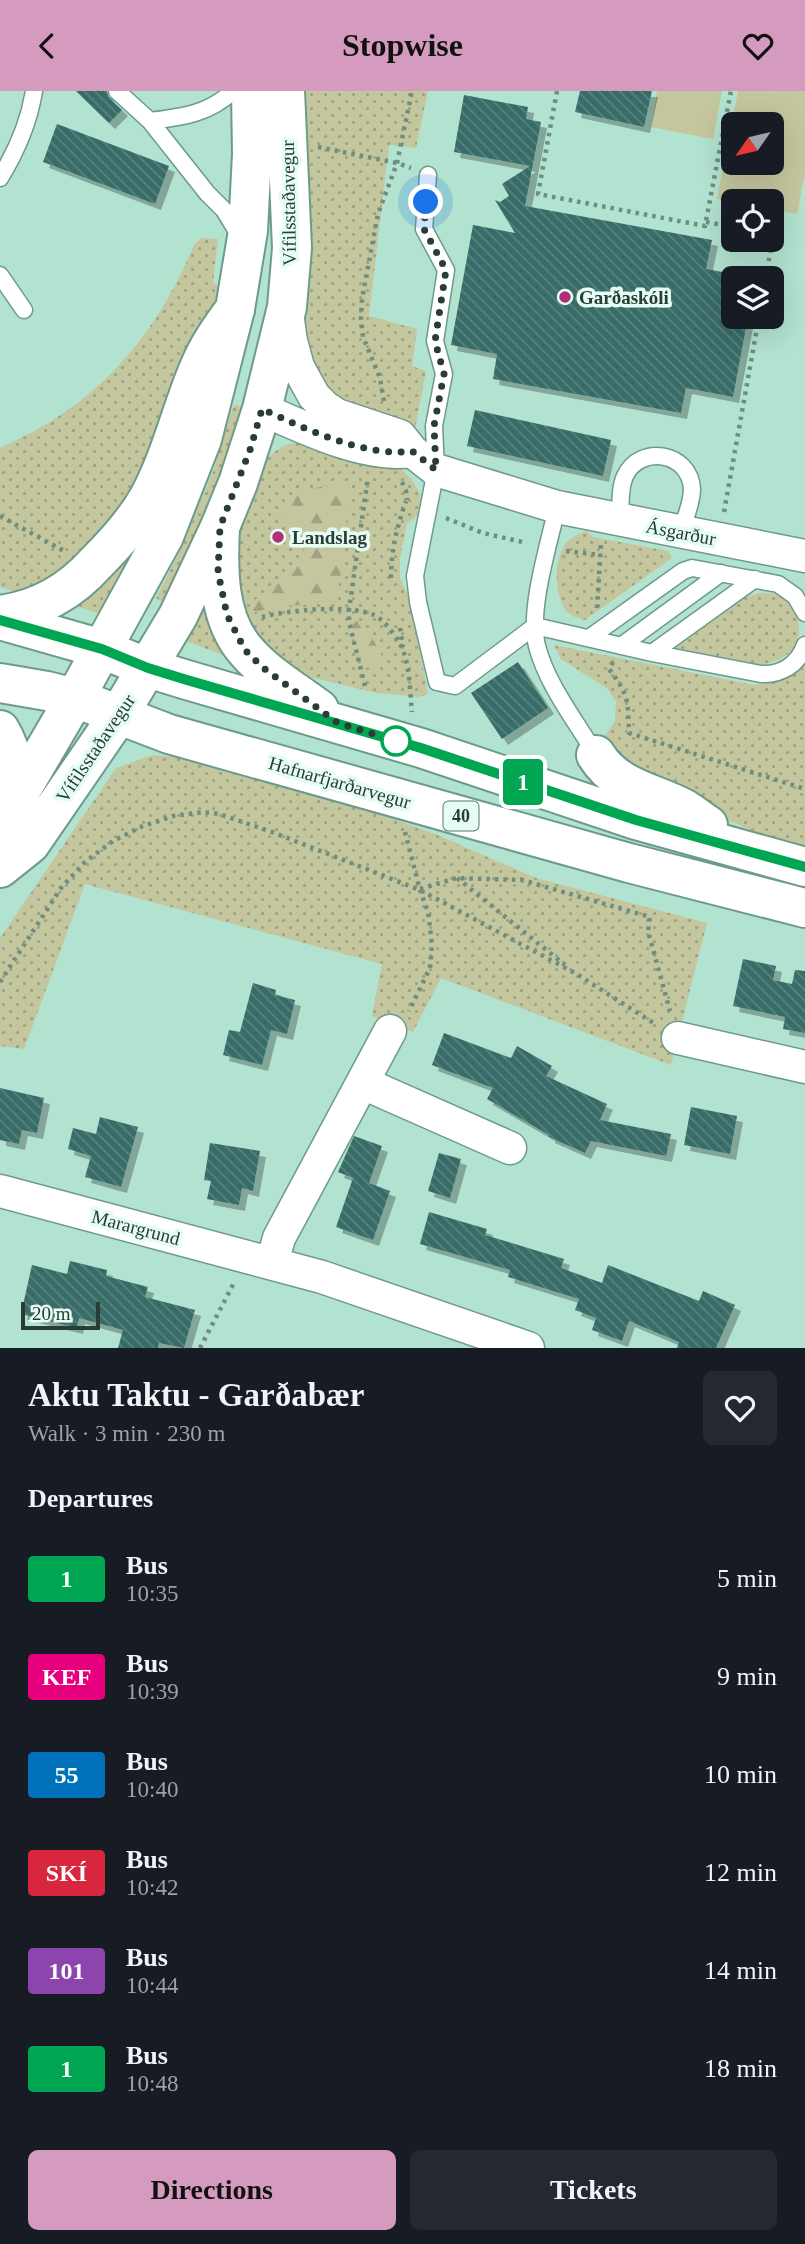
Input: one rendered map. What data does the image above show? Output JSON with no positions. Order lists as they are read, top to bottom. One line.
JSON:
{"streets":{"main road":["Vífilsstaðavegur","Hafnarfjarðarvegur","40"],"street":["Ásgarður","Marargrund"]},"crossings":[["Vífilsstaðavegur","Ásgarður"],["Vífilsstaðavegur","Hafnarfjarðarvegur"]],"places":["Garðaskóli","Landslag"],"lines":["bus line 1"],"scale_bar":"20 m","north":"bottom left","page":{"header":"Stopwise","on_map":"1","scale":"20 m","heading":[["Aktu Taktu - Garðabær","Walk · 3 min · 230 m"],"Departures"],"list":[{"mark":"1","name":"Bus","note":"10:35","value":"5 min"},{"mark":"KEF","name":"Bus","note":"10:39","value":"9 min"},{"mark":"55","name":"Bus","note":"10:40","value":"10 min"},{"mark":"SKÍ","name":"Bus","note":"10:42","value":"12 min"},{"mark":"101","name":"Bus","note":"10:44","value":"14 min"},{"mark":"1","name":"Bus","note":"10:48","value":"18 min"}],"buttons":["Directions","Tickets"]}}
